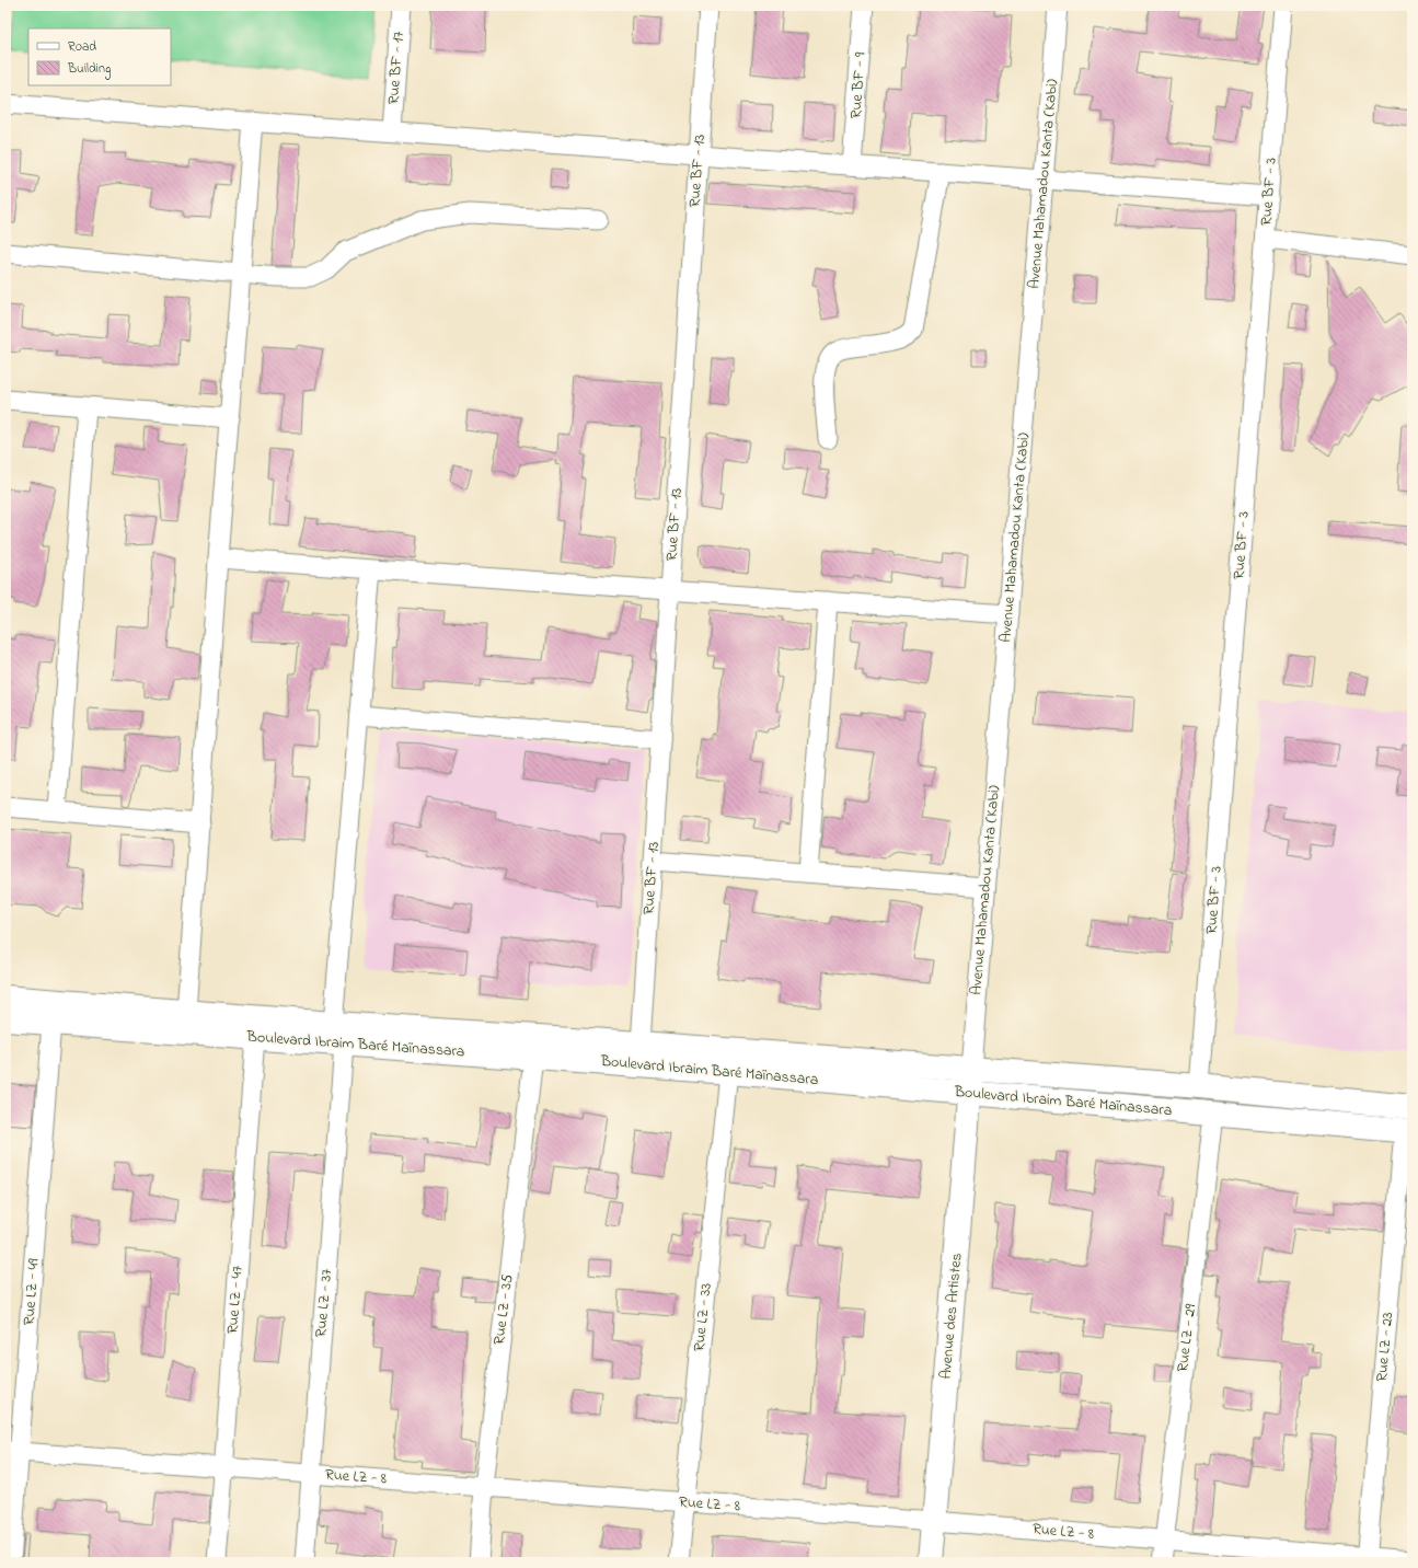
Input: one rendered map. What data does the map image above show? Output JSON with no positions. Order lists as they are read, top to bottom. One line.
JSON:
{"streets":{"main road":["Boulevard Ibraim Baré Maïnassara","Avenue des Artistes"],"street":["Rue BF - 17","Rue BF - 9","Rue BF - 13","Avenue Mahamadou Kanta (Kabi)","Rue BF - 3","Rue LZ - 49","Rue LZ - 47","Rue LZ - 37","Rue LZ - 35","Rue LZ - 33","Rue LZ - 29","Rue LZ - 23","Rue LZ - 8"]},"crossings":[["Rue BF - 13","Boulevard Ibraim Baré Maïnassara"],["Avenue Mahamadou Kanta (Kabi)","Boulevard Ibraim Baré Maïnassara"],["Avenue Mahamadou Kanta (Kabi)","Avenue des Artistes"],["Rue BF - 3","Boulevard Ibraim Baré Maïnassara"],["Boulevard Ibraim Baré Maïnassara","Rue LZ - 49"],["Boulevard Ibraim Baré Maïnassara","Rue LZ - 47"],["Boulevard Ibraim Baré Maïnassara","Rue LZ - 37"],["Boulevard Ibraim Baré Maïnassara","Rue LZ - 35"],["Boulevard Ibraim Baré Maïnassara","Avenue des Artistes"],["Boulevard Ibraim Baré Maïnassara","Rue LZ - 33"],["Boulevard Ibraim Baré Maïnassara","Rue LZ - 29"],["Boulevard Ibraim Baré Maïnassara","Rue LZ - 23"],["Rue LZ - 49","Rue LZ - 8"],["Rue LZ - 47","Rue LZ - 8"],["Rue LZ - 37","Rue LZ - 8"],["Rue LZ - 35","Rue LZ - 8"],["Avenue des Artistes","Rue LZ - 8"],["Rue LZ - 33","Rue LZ - 8"],["Rue LZ - 29","Rue LZ - 8"],["Rue LZ - 23","Rue LZ - 8"]],"legend":["Road","Building"]}
